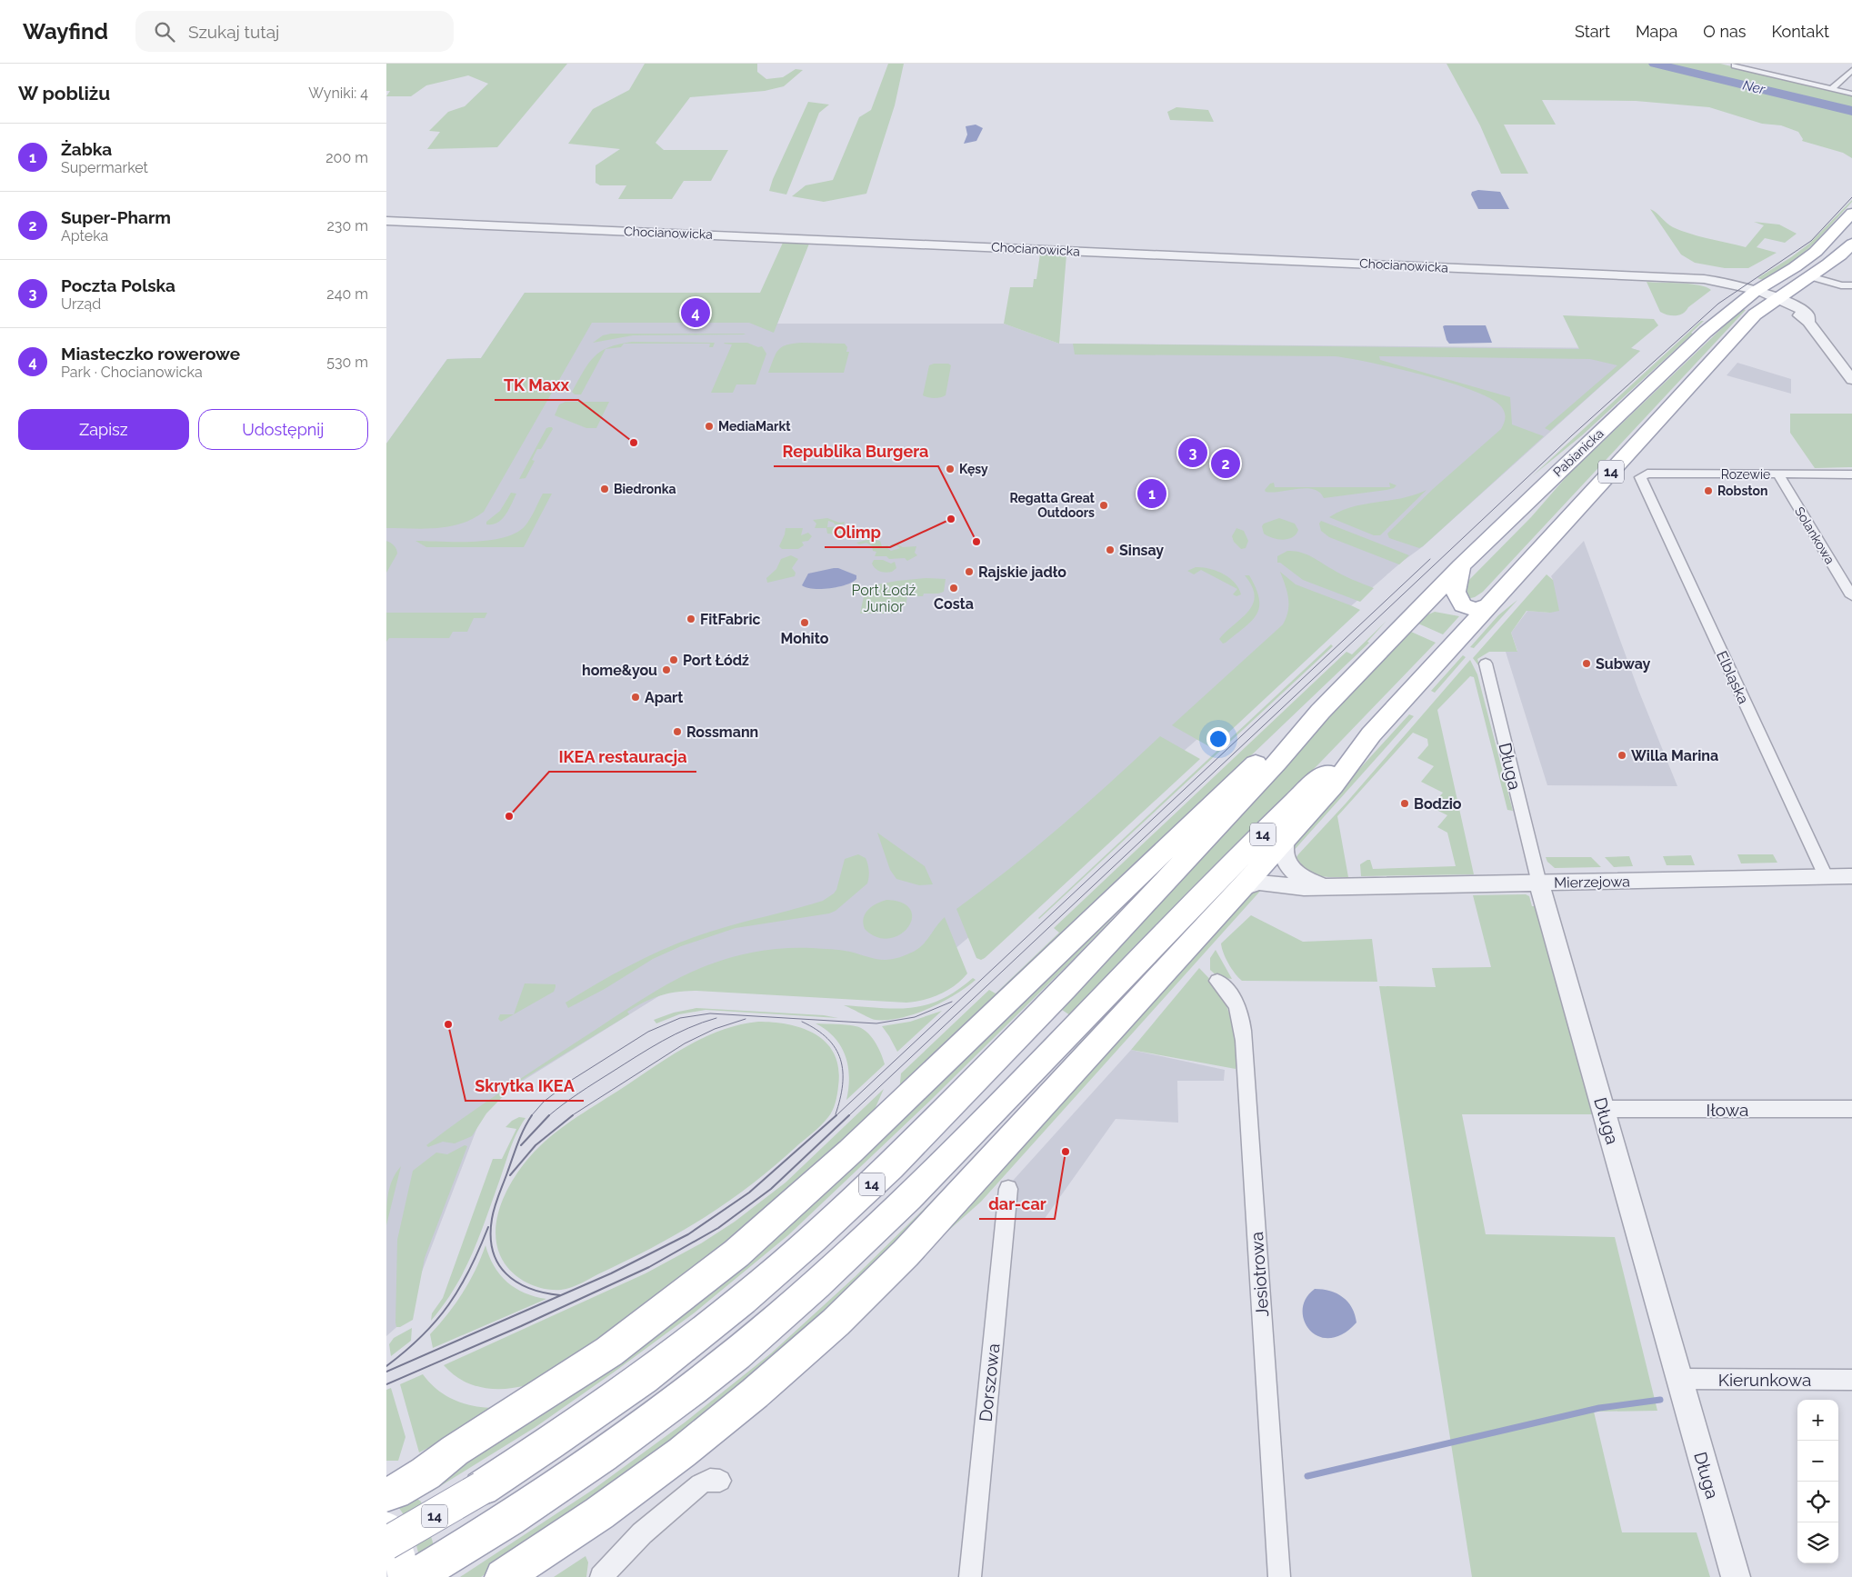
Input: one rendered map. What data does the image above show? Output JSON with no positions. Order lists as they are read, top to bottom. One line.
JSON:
{"streets":{"main road":["Pabianicka","14"],"street":["Chocianowicka","Rozewie","Solankowa","Elbląska","Długa","Mierzejowa","Iłowa","Jesiotrowa","Kierunkowa","Dorszowa"]},"crossings":[["Chocianowicka","Pabianicka"],["Pabianicka","14"],["Rozewie","Solankowa"],["Rozewie","Elbląska"],["Elbląska","Mierzejowa"],["Długa","Mierzejowa"],["Długa","Iłowa"],["Długa","Kierunkowa"]],"water":["Ner"],"parks":["Port Łodź Junior"],"places":["MediaMarkt","TK Maxx","Kęsy","Biedronka","Robston","Regatta Great Outdoors","Olimp","Republika Burgera","Sinsay","Rajskie jadło","Costa","FitFabric","Mohito","Port Łódź","Subway","home&you","Apart","Rossmann","Willa Marina","Bodzio","IKEA restauracja","Skrytka IKEA","dar-car"],"page":{"header":"Wayfind","search":"Szukaj tutaj","nav":["Start","Mapa","O nas","Kontakt"],"heading":["W pobliżu","Wyniki: 4"],"list":[{"mark":"1","name":"Żabka","note":"Supermarket","value":"200 m"},{"mark":"2","name":"Super-Pharm","note":"Apteka","value":"230 m"},{"mark":"3","name":"Poczta Polska","note":"Urząd","value":"240 m"},{"mark":"4","name":"Miasteczko rowerowe","note":"Park · Chocianowicka","value":"530 m"}],"pins":["4","3","2","1"],"buttons":["Zapisz","Udostępnij"],"map_buttons":["+","−"]}}
